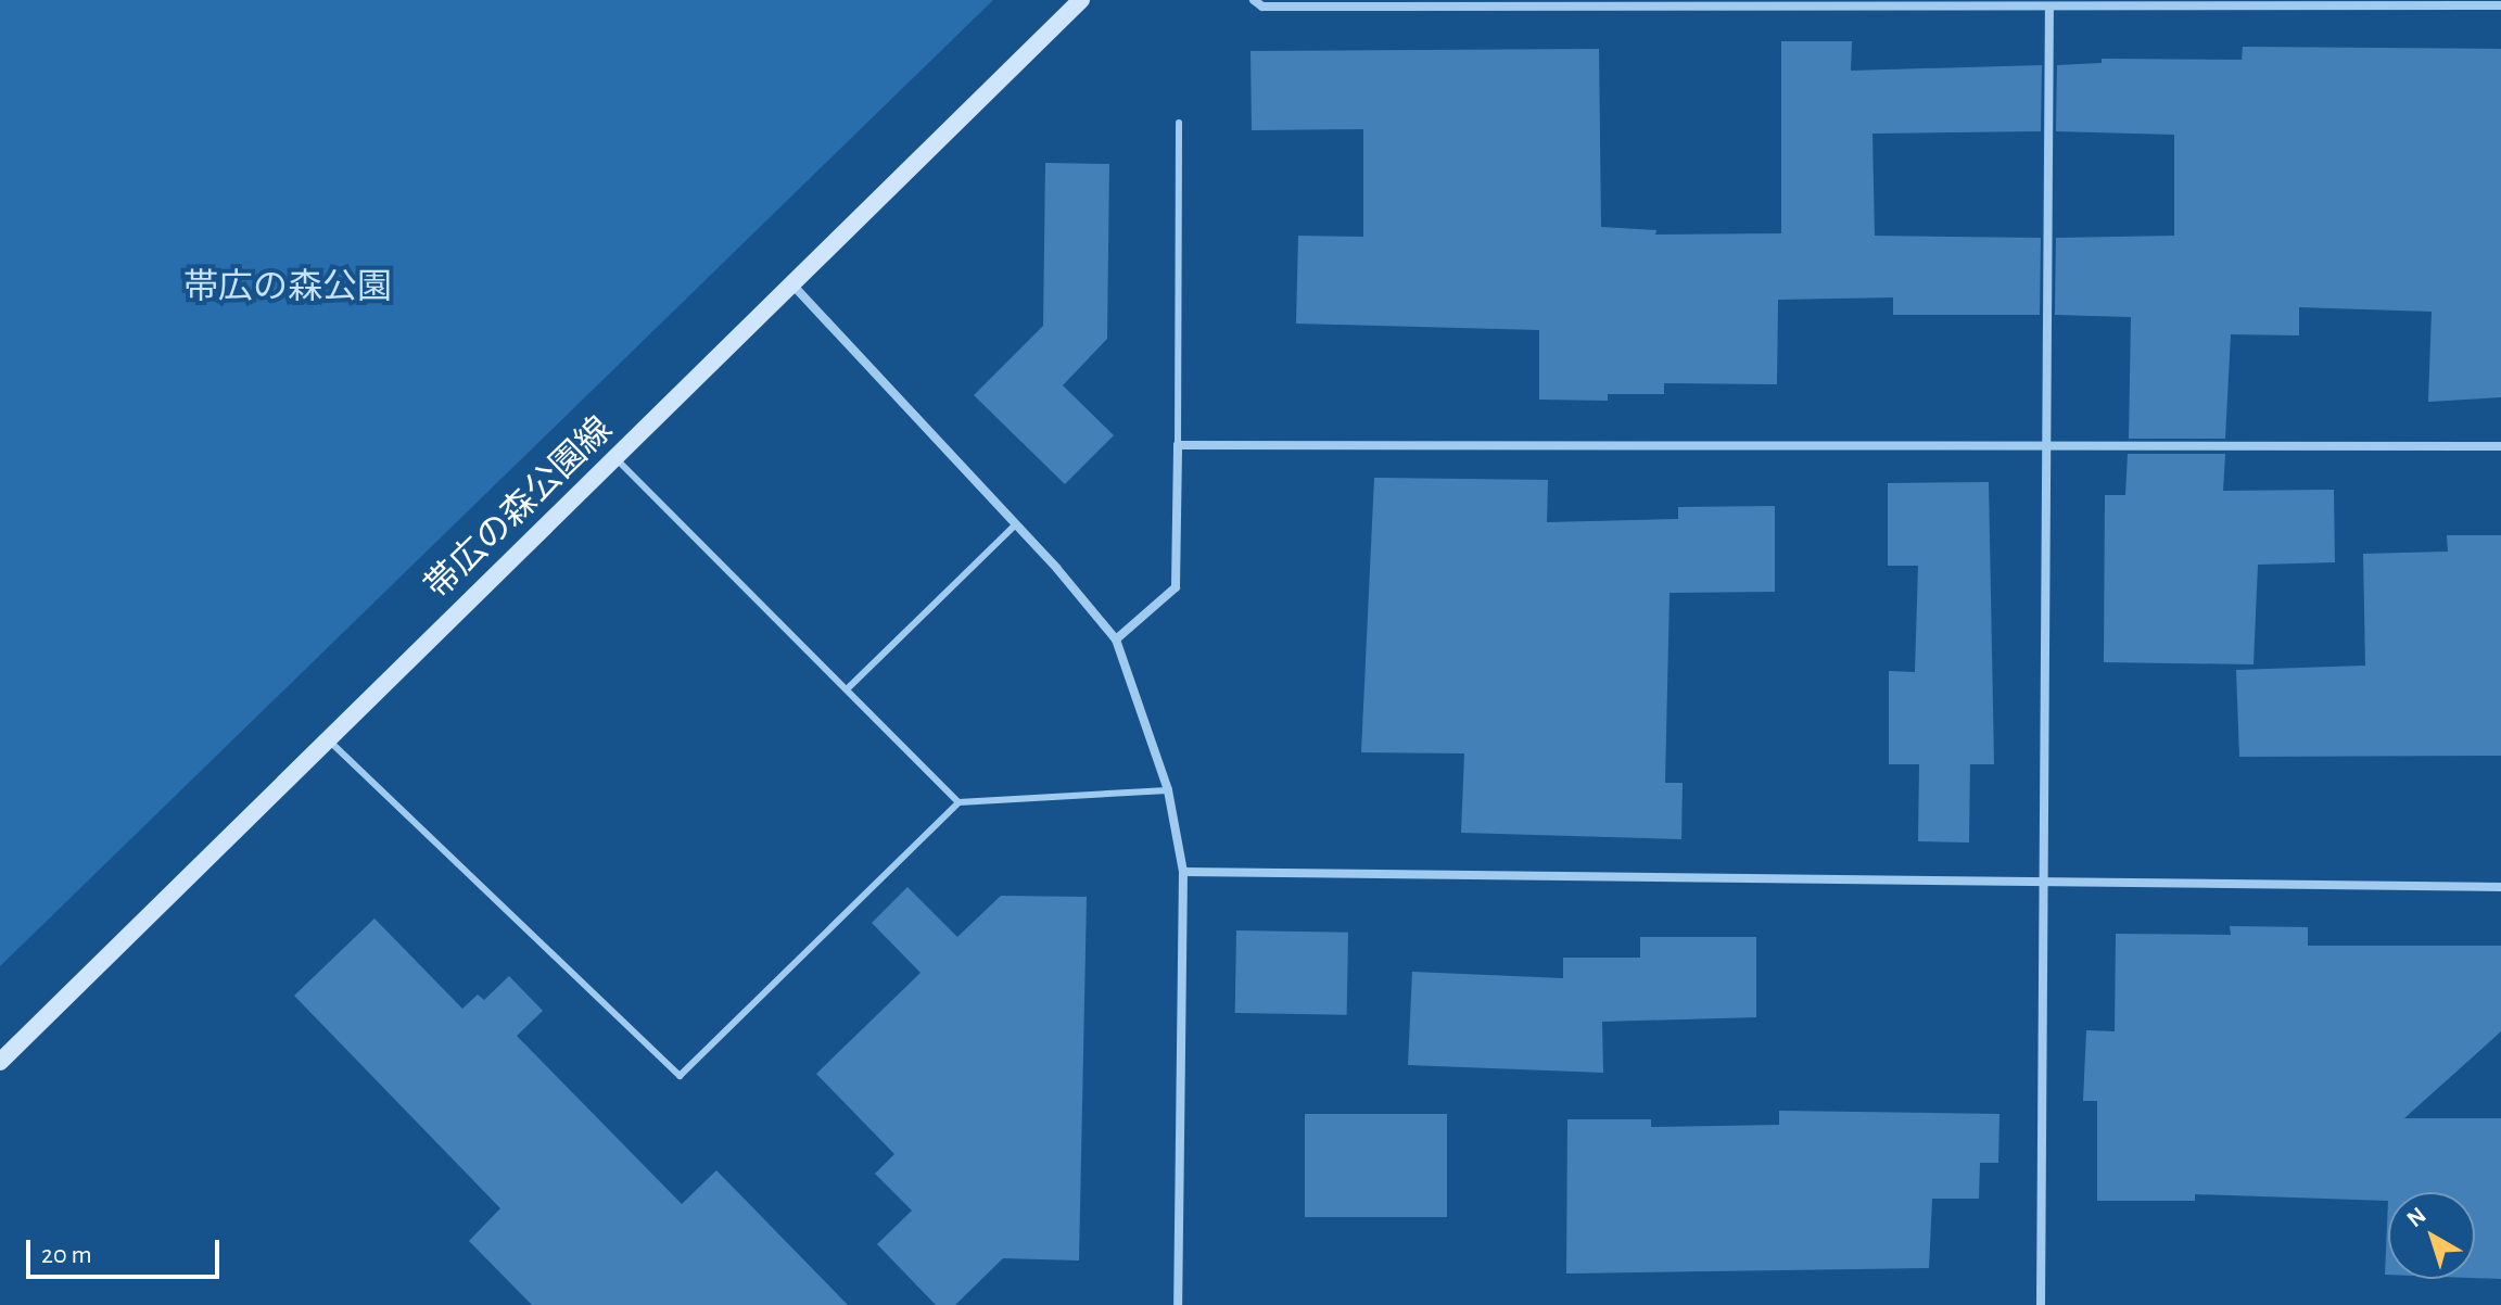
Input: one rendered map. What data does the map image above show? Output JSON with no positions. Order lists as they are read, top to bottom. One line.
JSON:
{"streets":{"main road":["帯広の森公園線"]},"parks":["帯広の森公園"],"scale_bar":"20 m","north":"top left"}
